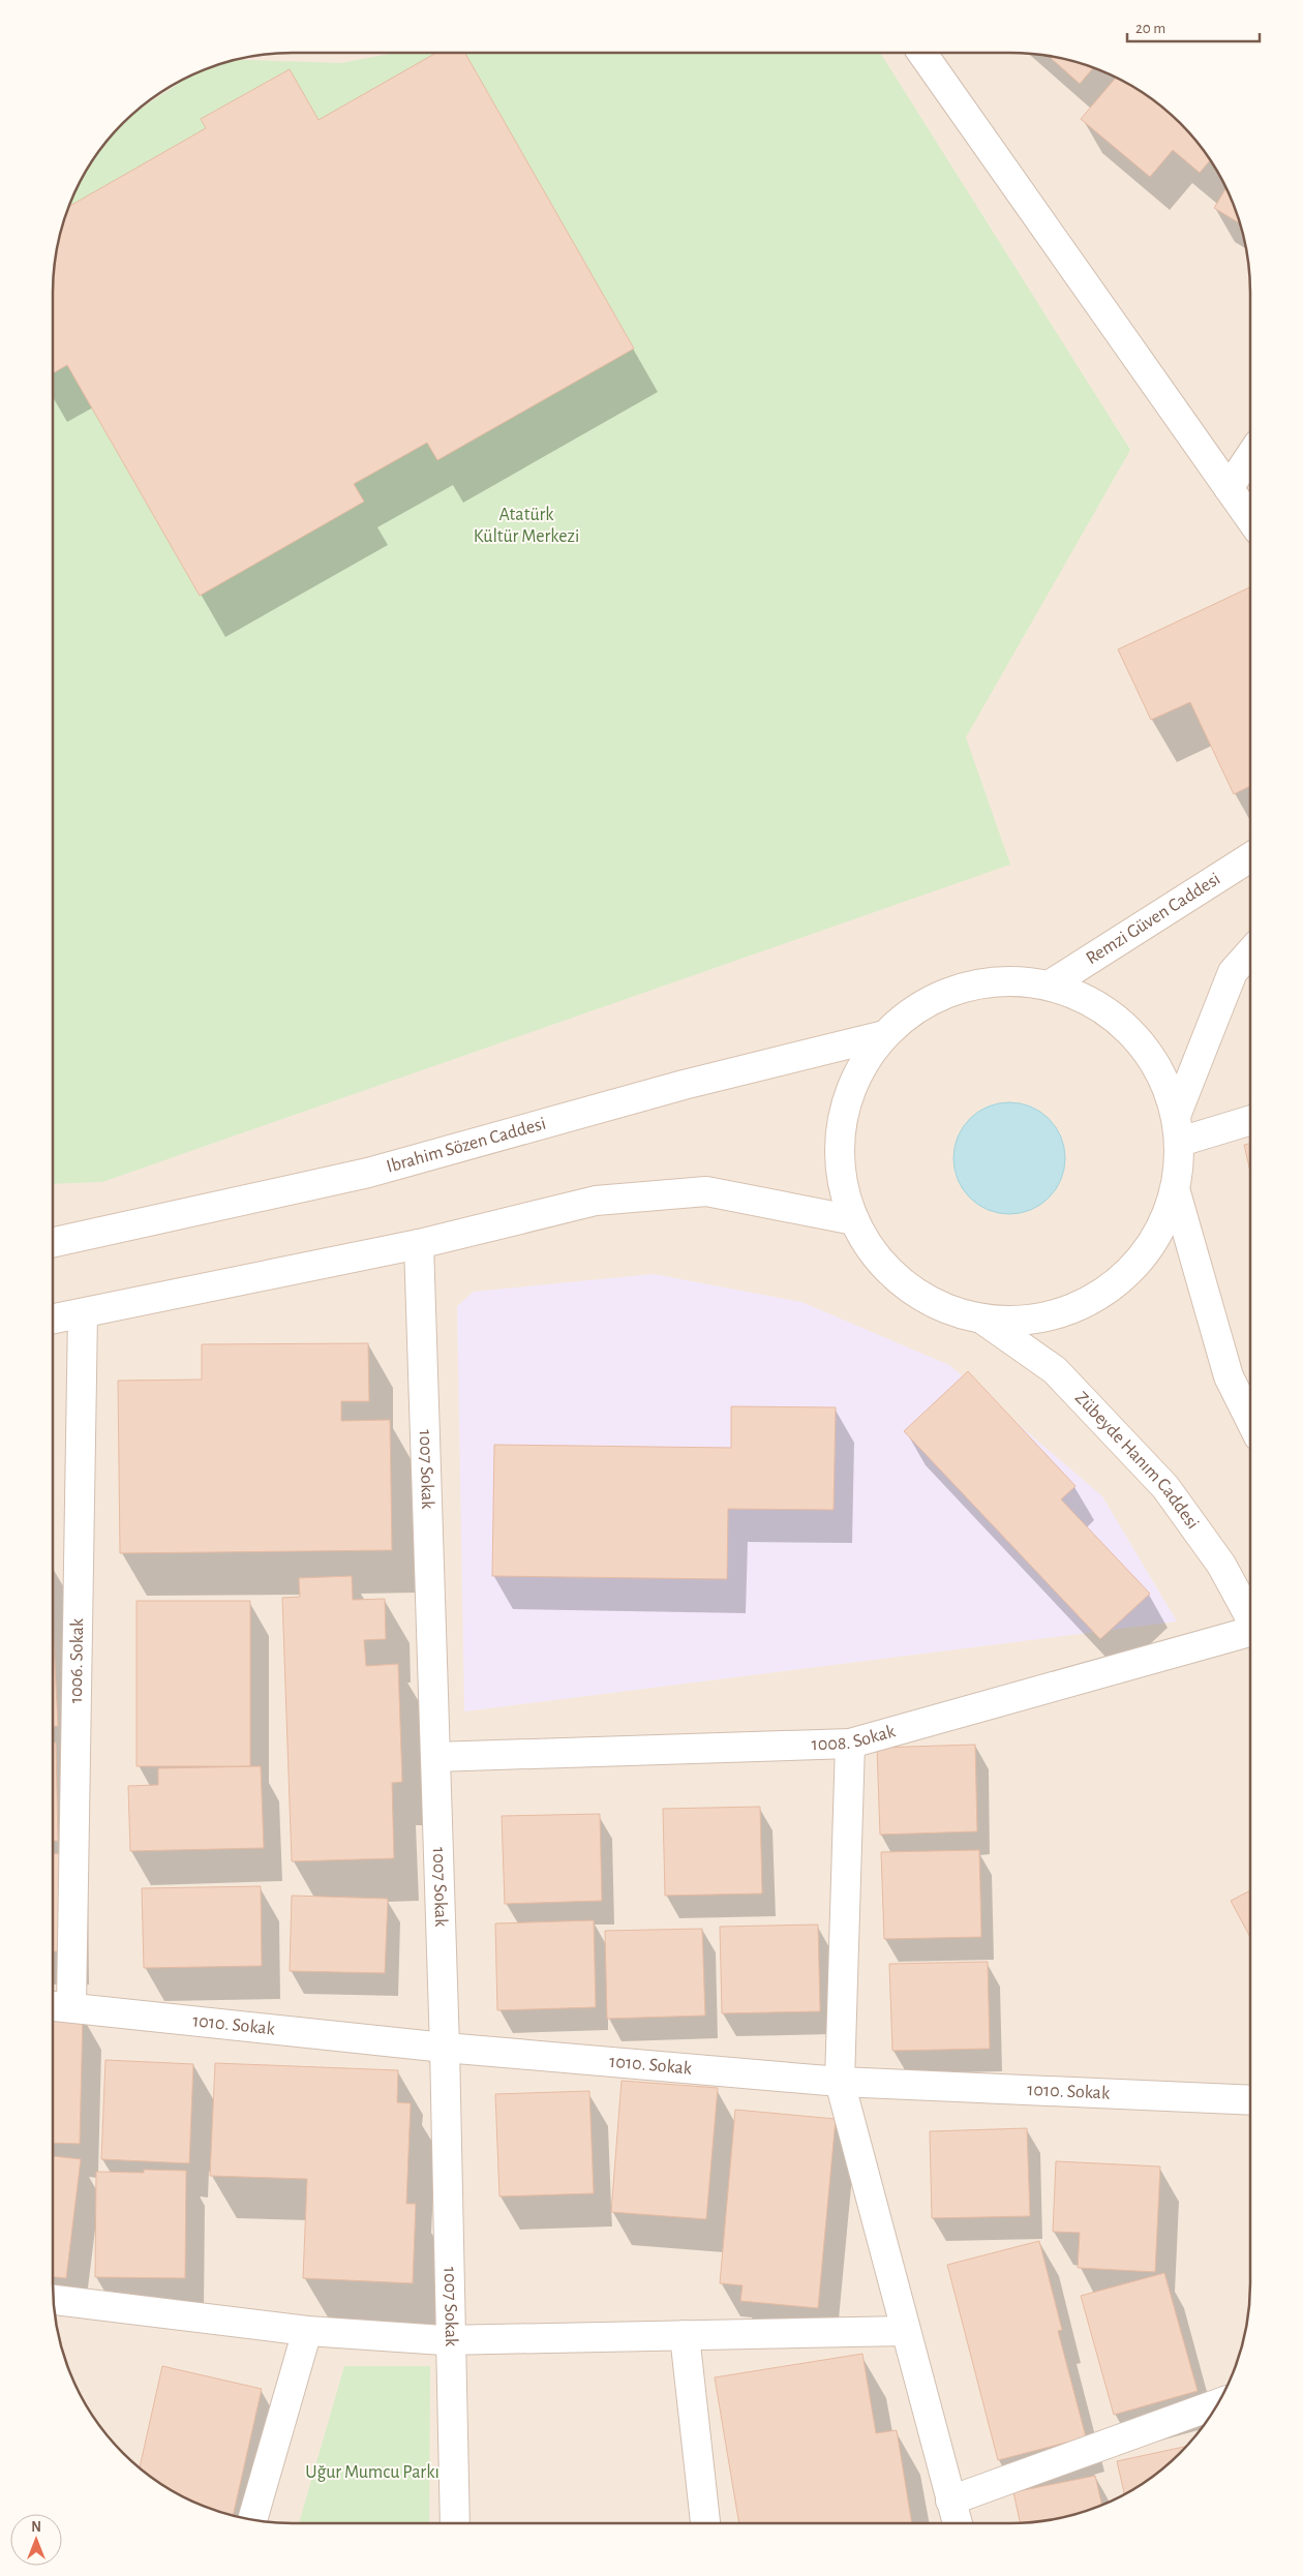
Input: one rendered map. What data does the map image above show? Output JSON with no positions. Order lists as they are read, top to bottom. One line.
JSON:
{"streets":{"street":["Remzi Güven Caddesi","Ibrahim Sözen Caddesi","Zübeyde Hanım Caddesi","1007 Sokak","1006. Sokak","1008. Sokak","1010. Sokak"]},"crossings":[["1007 Sokak","1008. Sokak"],["1007 Sokak","1010. Sokak"],["1006. Sokak","1010. Sokak"]],"parks":["Atatürk Kültür Merkezi","Uğur Mumcu Parkı"],"scale_bar":"20 m","north":"top"}
